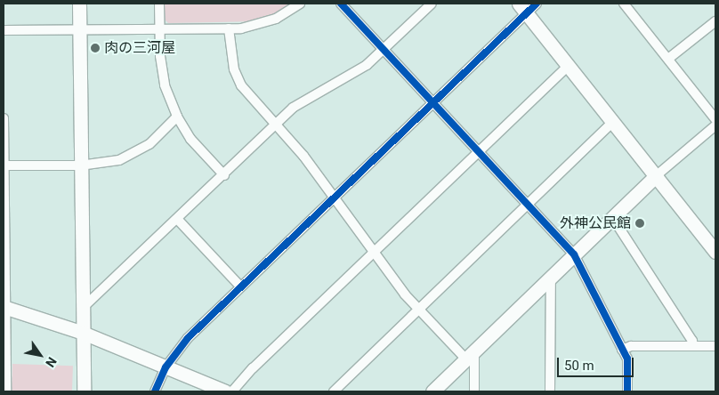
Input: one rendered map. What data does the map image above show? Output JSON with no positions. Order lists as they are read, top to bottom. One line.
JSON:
{"places":["肉の三河屋","外神公民館"],"scale_bar":"50 m","north":"bottom right"}
